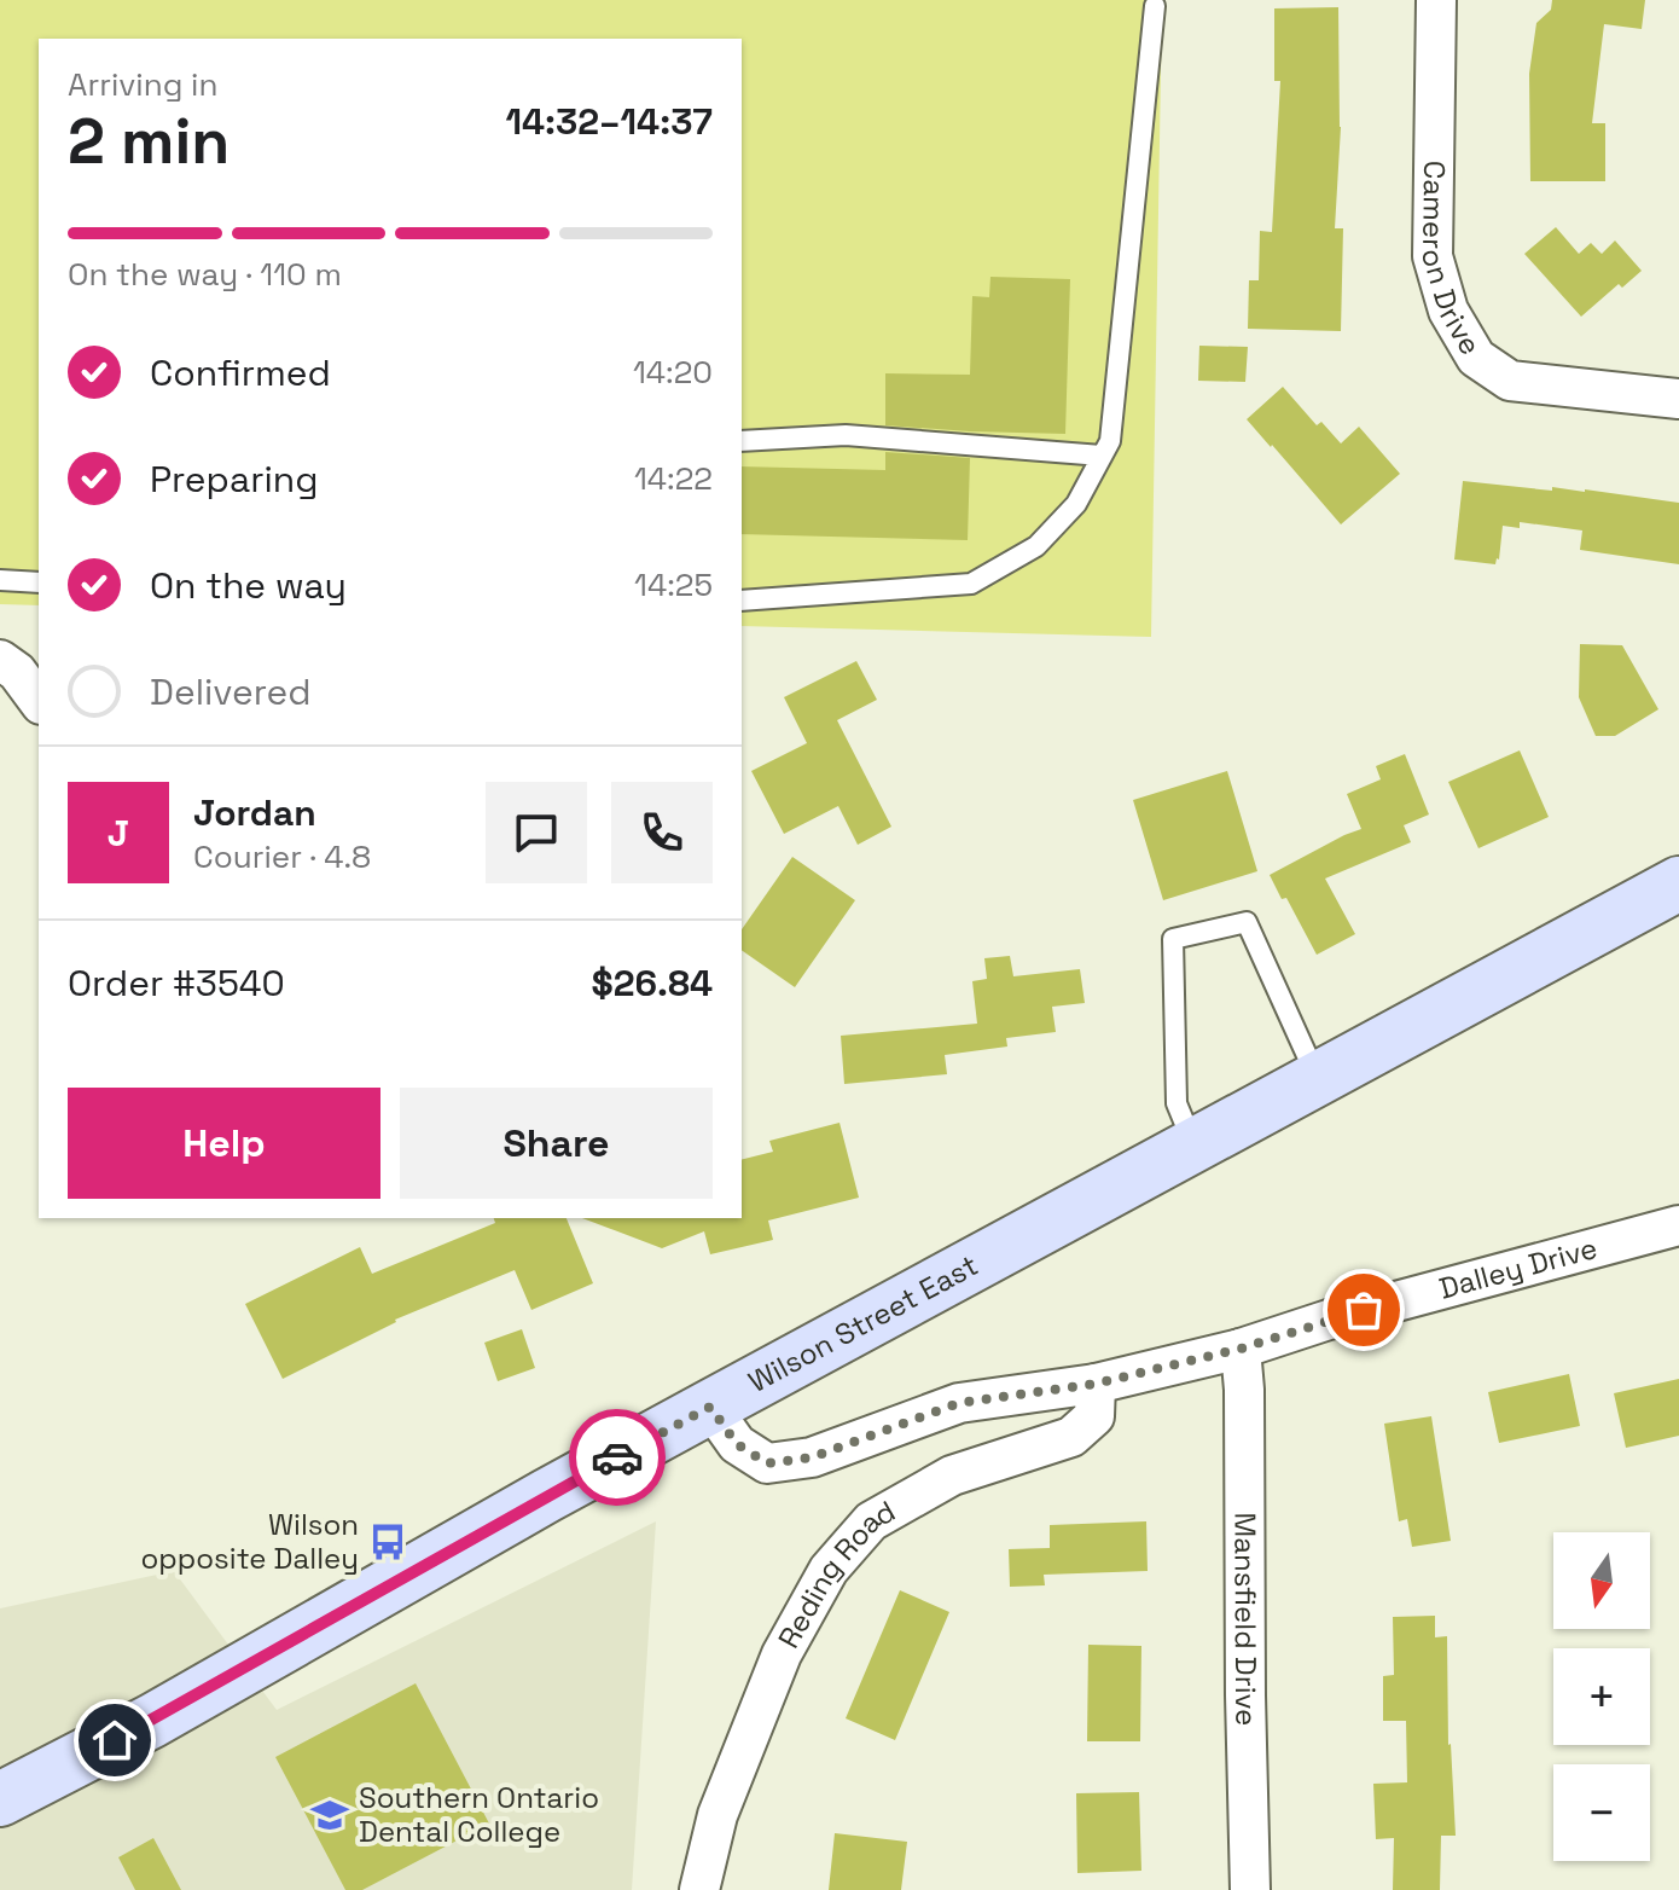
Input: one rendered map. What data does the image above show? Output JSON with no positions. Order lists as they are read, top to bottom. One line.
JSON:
{"streets":{"main road":["Wilson Street East"],"street":["Cameron Drive","Dalley Drive","Reding Road","Mansfield Drive"]},"crossings":[["Dalley Drive","Wilson Street East"],["Dalley Drive","Reding Road"],["Dalley Drive","Mansfield Drive"]],"places":{"bus stop":["Wilson opposite Dalley"],"school or university":["Southern Ontario Dental College"]},"north":"bottom","page":{"heading":["2 min","Arriving in","14:32–14:37"],"panel":["Jordan","Courier · 4.8","Order #3540","$26.84"],"bar":"On the way · 110 m","list":[["Confirmed","14:20"],["Preparing","14:22"],["On the way","14:25"],"Delivered"],"round":"J","buttons":["Help","Share"],"map_buttons":["+","−"]}}
